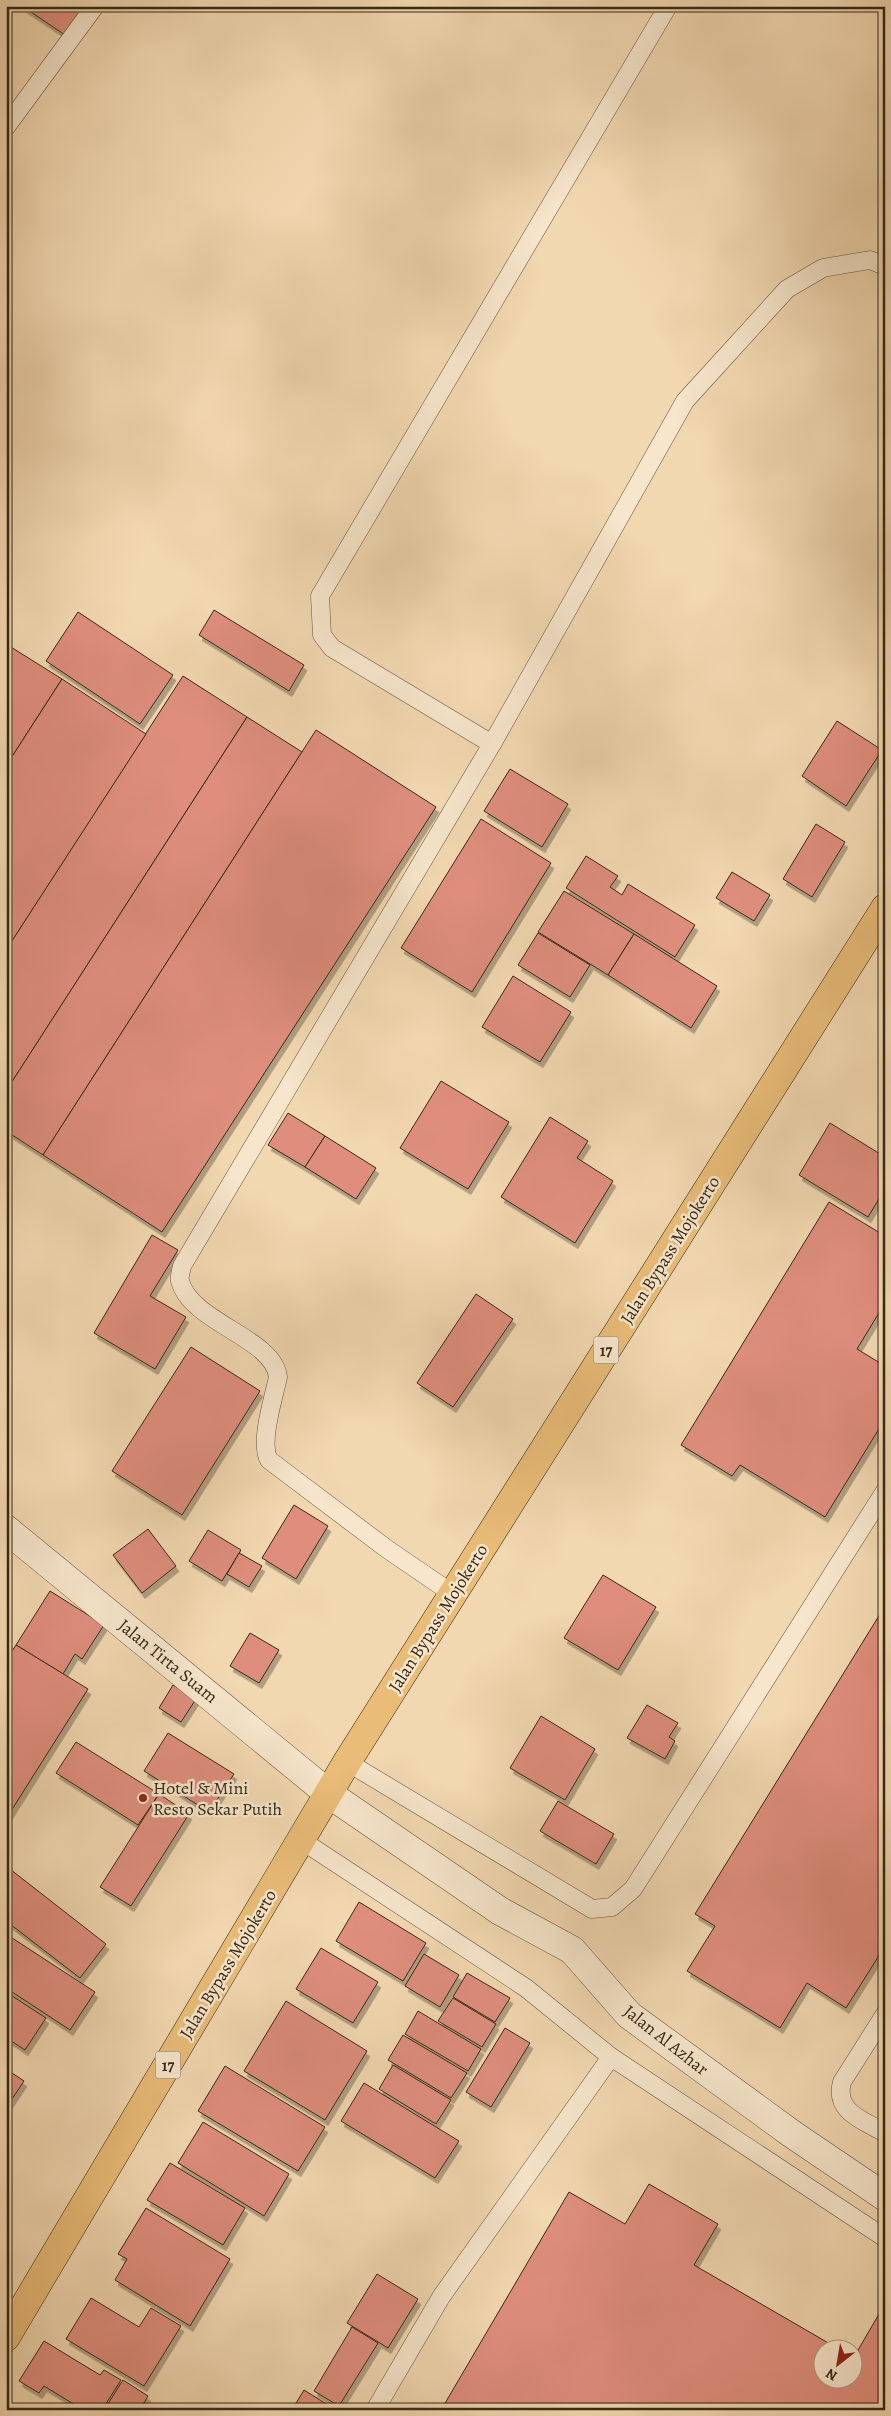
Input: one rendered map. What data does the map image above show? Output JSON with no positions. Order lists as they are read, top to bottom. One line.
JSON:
{"streets":{"highway":["Jalan Bypass Mojokerto","17"],"street":["Jalan Tirta Suam","Jalan Al Azhar"]},"crossings":[["Jalan Bypass Mojokerto","Jalan Tirta Suam"],["Jalan Bypass Mojokerto","Jalan Al Azhar"],["Jalan Tirta Suam","Jalan Al Azhar"]],"places":["Hotel & Mini Resto Sekar Putih"],"north":"bottom left"}
